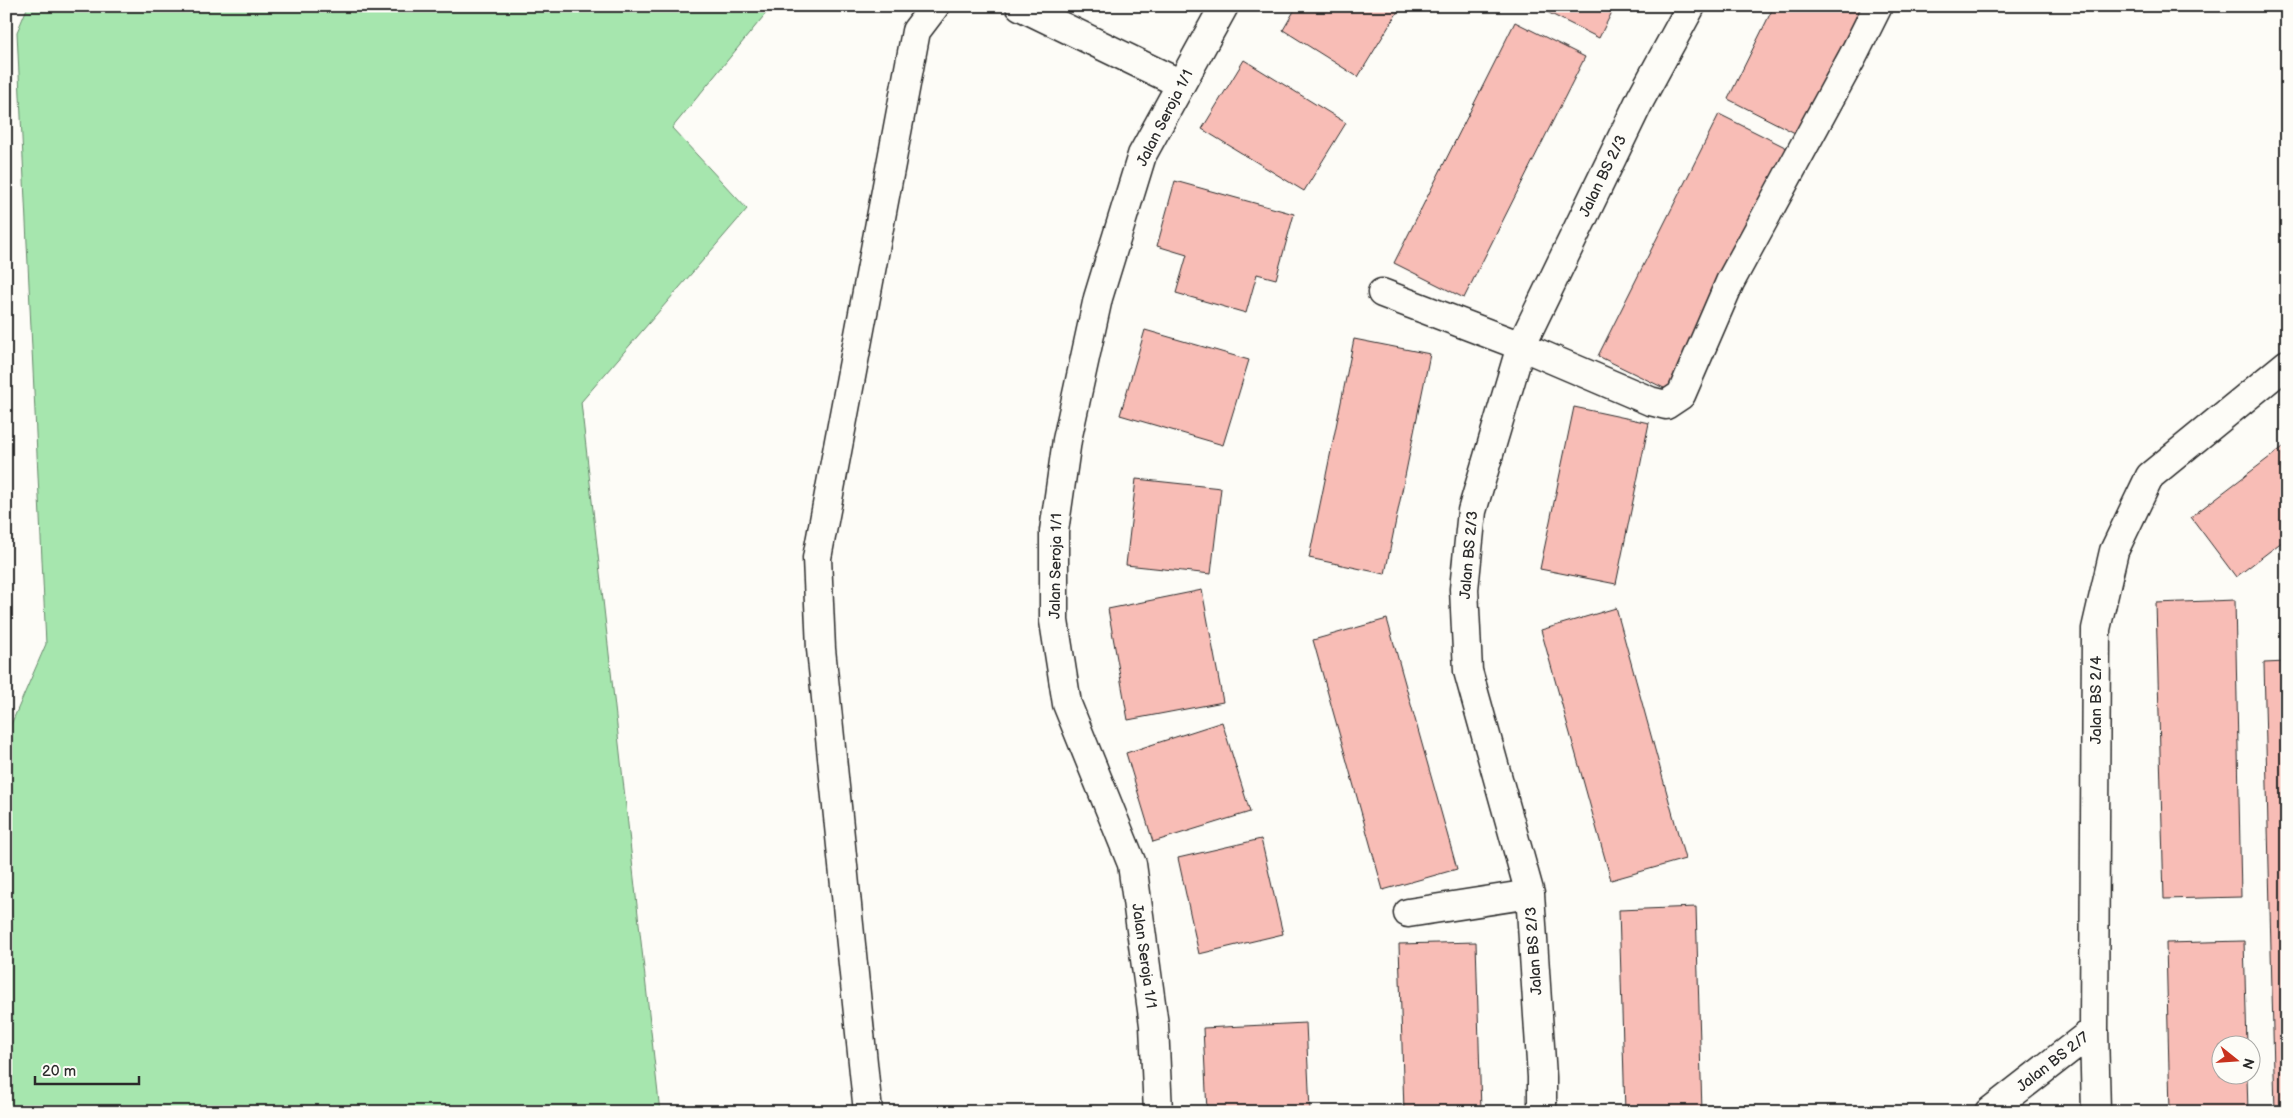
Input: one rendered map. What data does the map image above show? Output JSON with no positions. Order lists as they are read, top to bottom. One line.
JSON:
{"streets":{"street":["Jalan Seroja 1/1","Jalan BS 2/3","Jalan BS 2/4","Jalan BS 2/7"]},"crossings":[["Jalan BS 2/4","Jalan BS 2/7"]],"scale_bar":"20 m","north":"right"}
